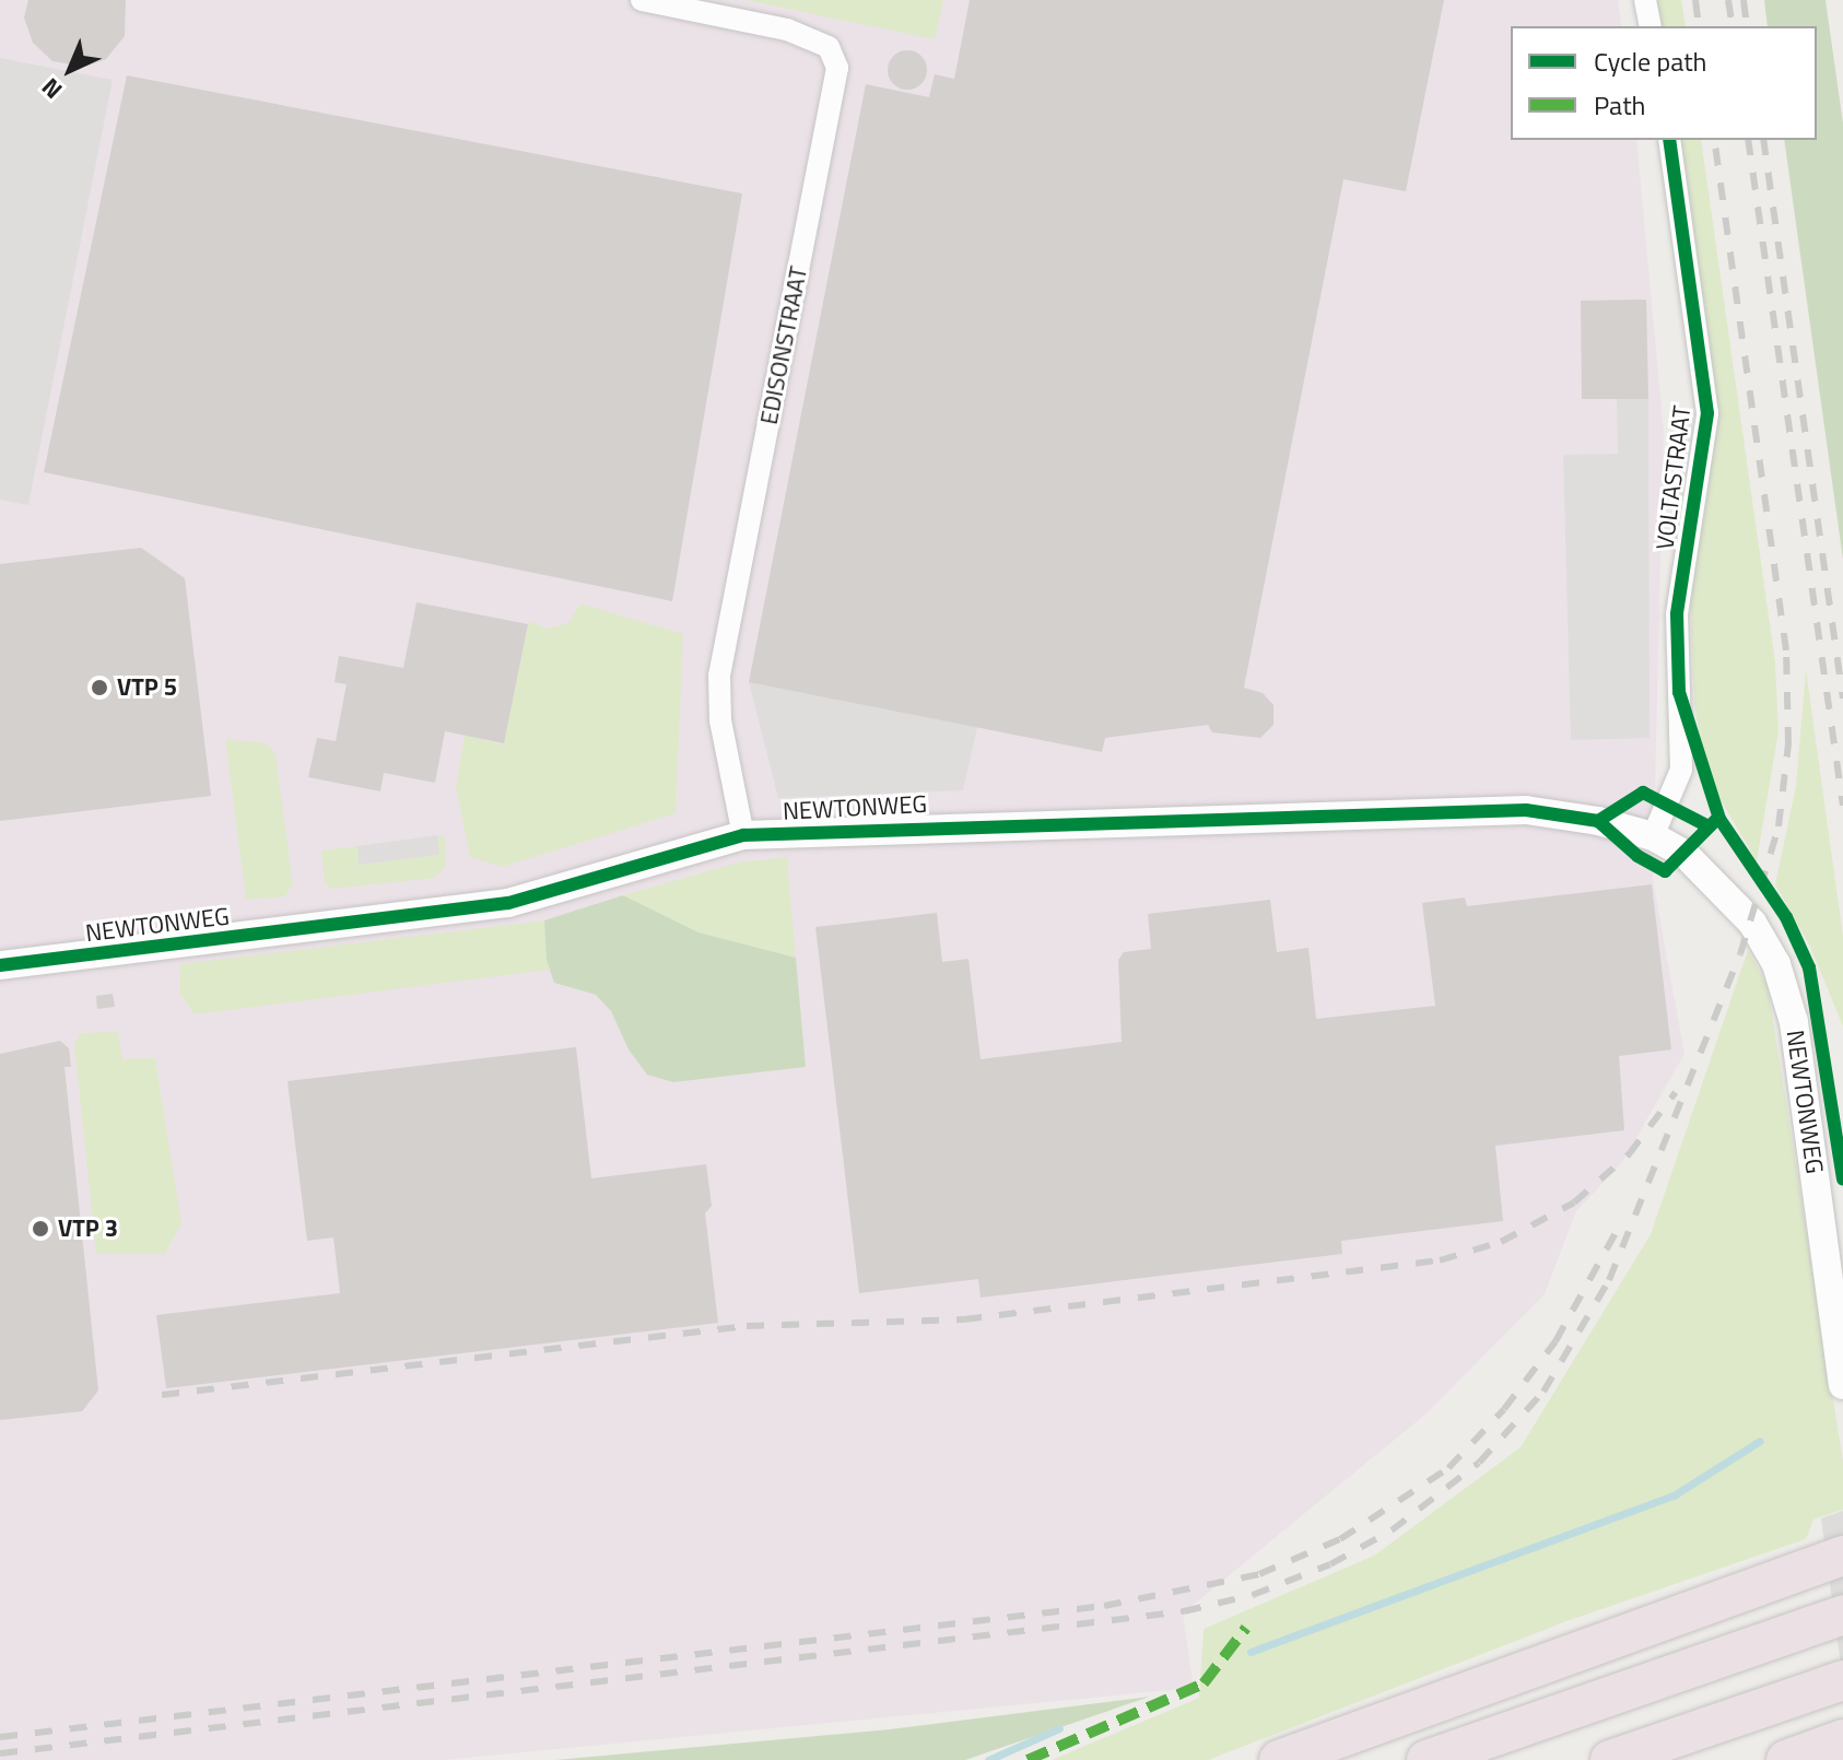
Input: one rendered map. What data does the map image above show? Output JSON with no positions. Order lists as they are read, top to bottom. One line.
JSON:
{"streets":{"street":["EDISONSTRAAT","VOLTASTRAAT","NEWTONWEG"]},"crossings":[["EDISONSTRAAT","NEWTONWEG"],["VOLTASTRAAT","NEWTONWEG"]],"places":["VTP 5","VTP 3"],"legend":["Cycle path","Path"],"north":"bottom left"}
